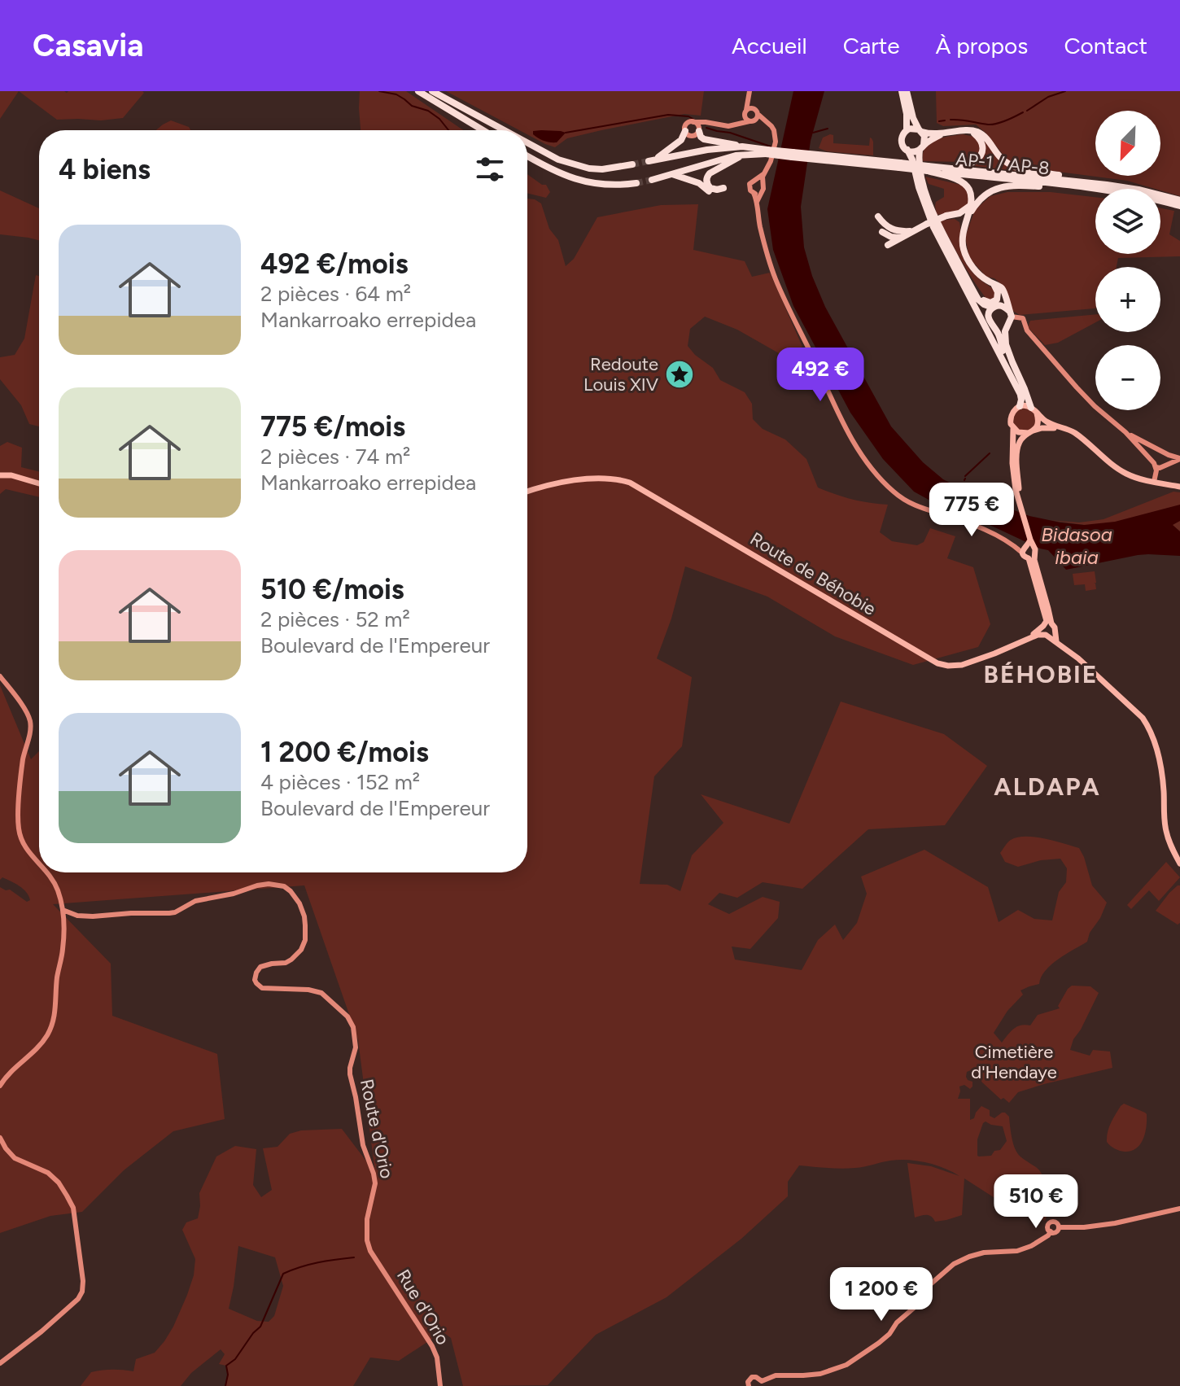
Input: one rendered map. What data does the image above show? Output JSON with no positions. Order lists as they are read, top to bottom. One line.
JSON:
{"streets":{"highway":["AP-1 / AP-8"],"main road":["Route de Béhobie"],"street":["Route d'Orio","Rue d'Orio"]},"crossings":[["Route d'Orio","Rue d'Orio"]],"districts":["BÉHOBIE","ALDAPA"],"water":["Bidasoa ibaia"],"parks":["Cimetière d'Hendaye"],"places":{"place":["Redoute Louis XIV"]},"north":"bottom left","page":{"header":"Casavia","nav":["Accueil","Carte","À propos","Contact"],"map_buttons":["+","−"],"heading":"4 biens","list":[{"name":"492 €/mois","note":"2 pièces · 64 m² · Mankarroako errepidea"},{"name":"775 €/mois","note":"2 pièces · 74 m² · Mankarroako errepidea"},{"name":"510 €/mois","note":"2 pièces · 52 m² · Boulevard de l'Empereur"},{"name":"1 200 €/mois","note":"4 pièces · 152 m² · Boulevard de l'Empereur"}],"price":["492 €","775 €","510 €","1 200 €"]}}
